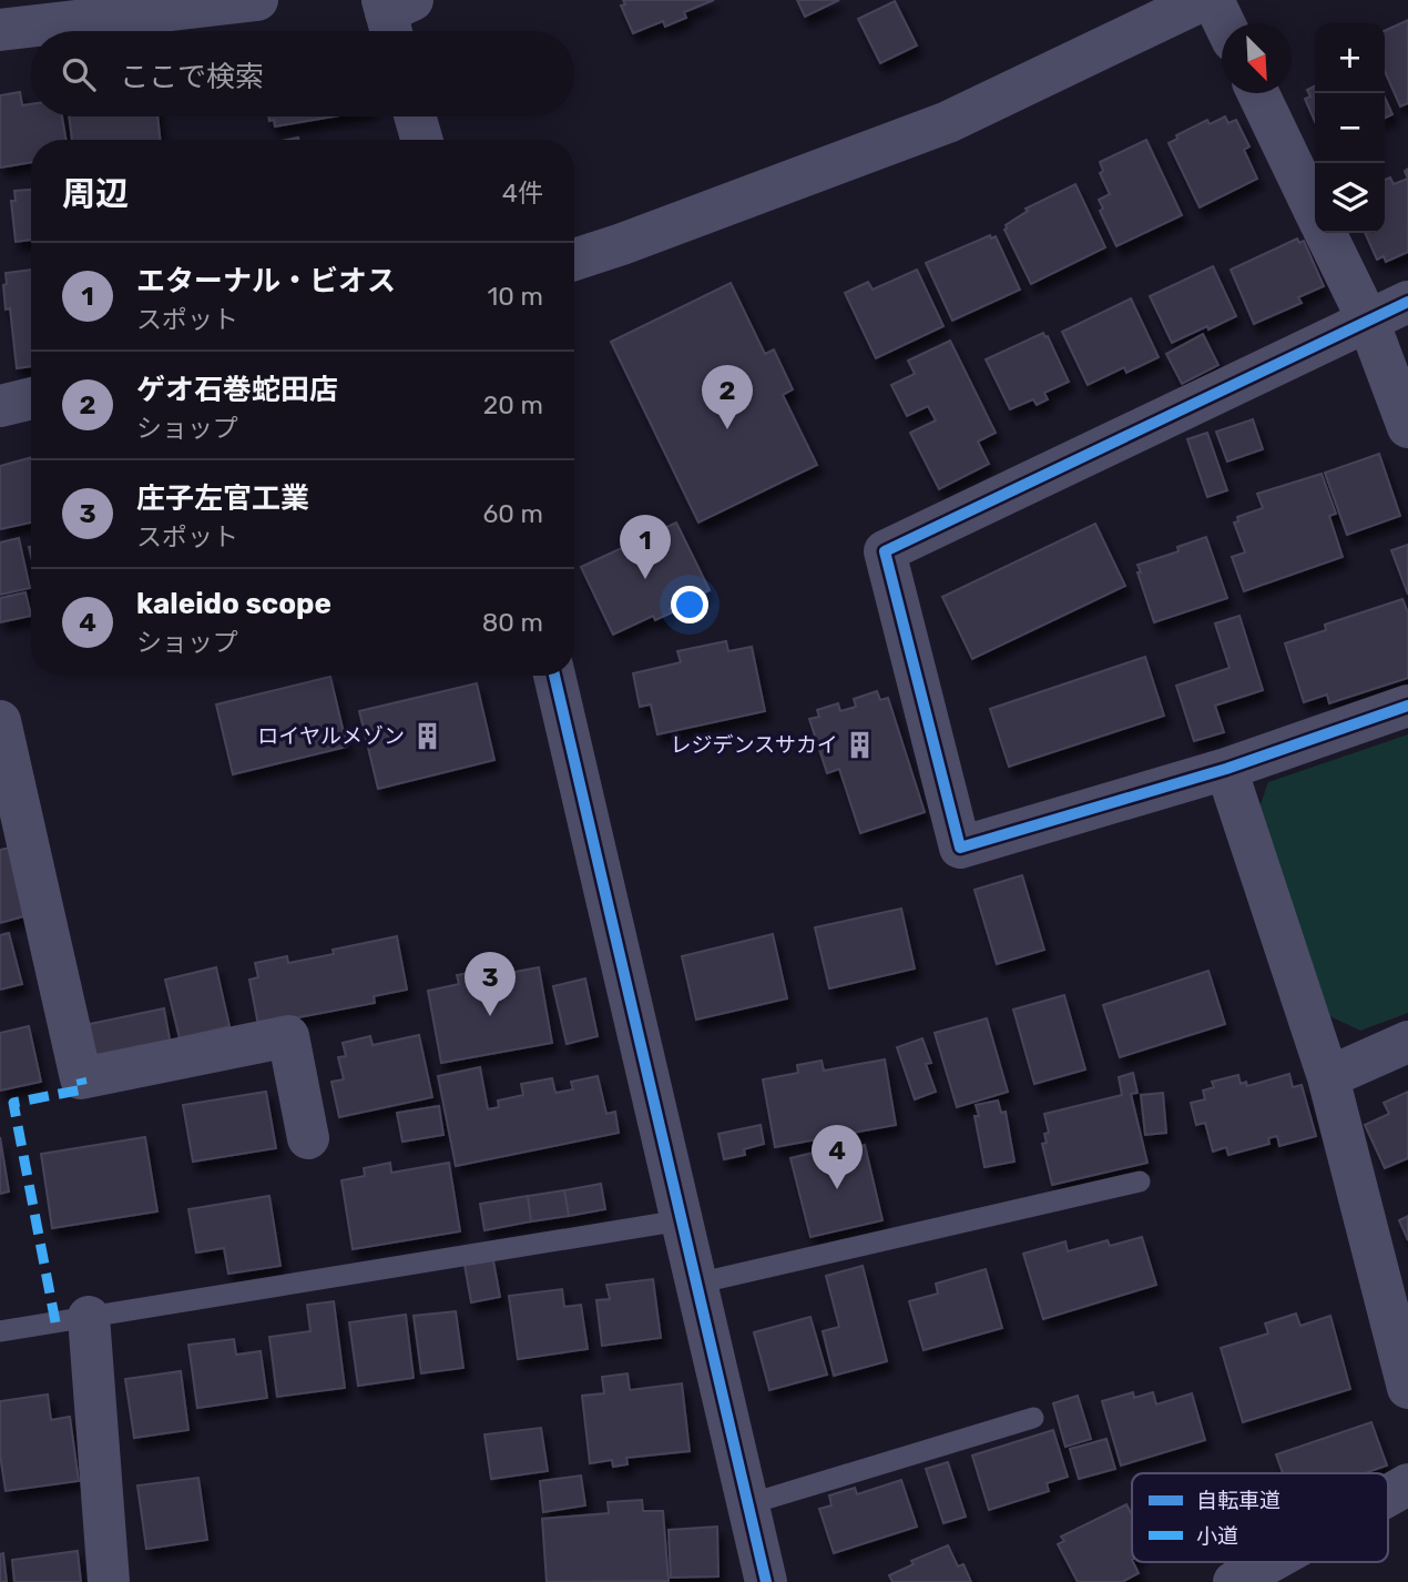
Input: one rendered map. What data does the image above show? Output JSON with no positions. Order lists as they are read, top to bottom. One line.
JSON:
{"places":{"building":["ロイヤルメゾン","レジデンスサカイ"]},"legend":["自転車道","小道"],"north":"bottom right","page":{"map_buttons":["+","−"],"search":"ここで検索","heading":["周辺","4件"],"list":[{"mark":"1","name":"エターナル・ビオス","note":"スポット","value":"10 m"},{"mark":"2","name":"ゲオ石巻蛇田店","note":"ショップ","value":"20 m"},{"mark":"3","name":"庄子左官工業","note":"スポット","value":"60 m"},{"mark":"4","name":"kaleido scope","note":"ショップ","value":"80 m"}],"pins":["2","1","3","4"]}}
